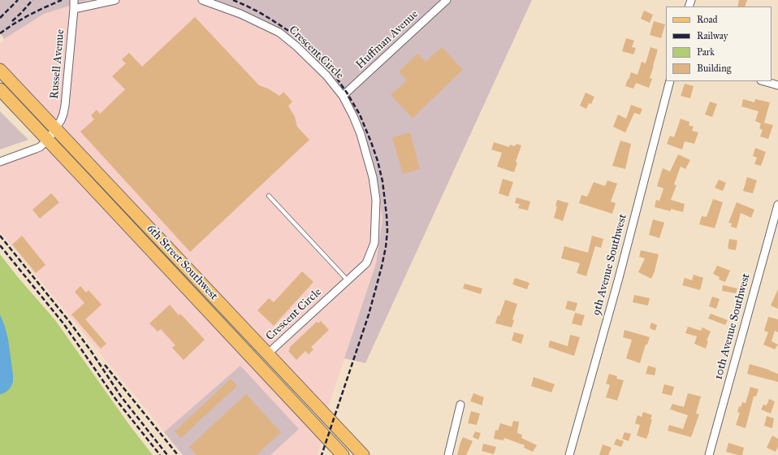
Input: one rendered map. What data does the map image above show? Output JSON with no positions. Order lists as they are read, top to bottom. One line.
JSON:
{"streets":{"main road":["6th Street Southwest"],"street":["Huffman Avenue","Crescent Circle","Russell Avenue","9th Avenue Southwest","10th Avenue Southwest"]},"crossings":[["Huffman Avenue","Crescent Circle"],["Crescent Circle","6th Street Southwest"],["Russell Avenue","6th Street Southwest"]],"legend":["Road","Railway","Park","Building"]}
